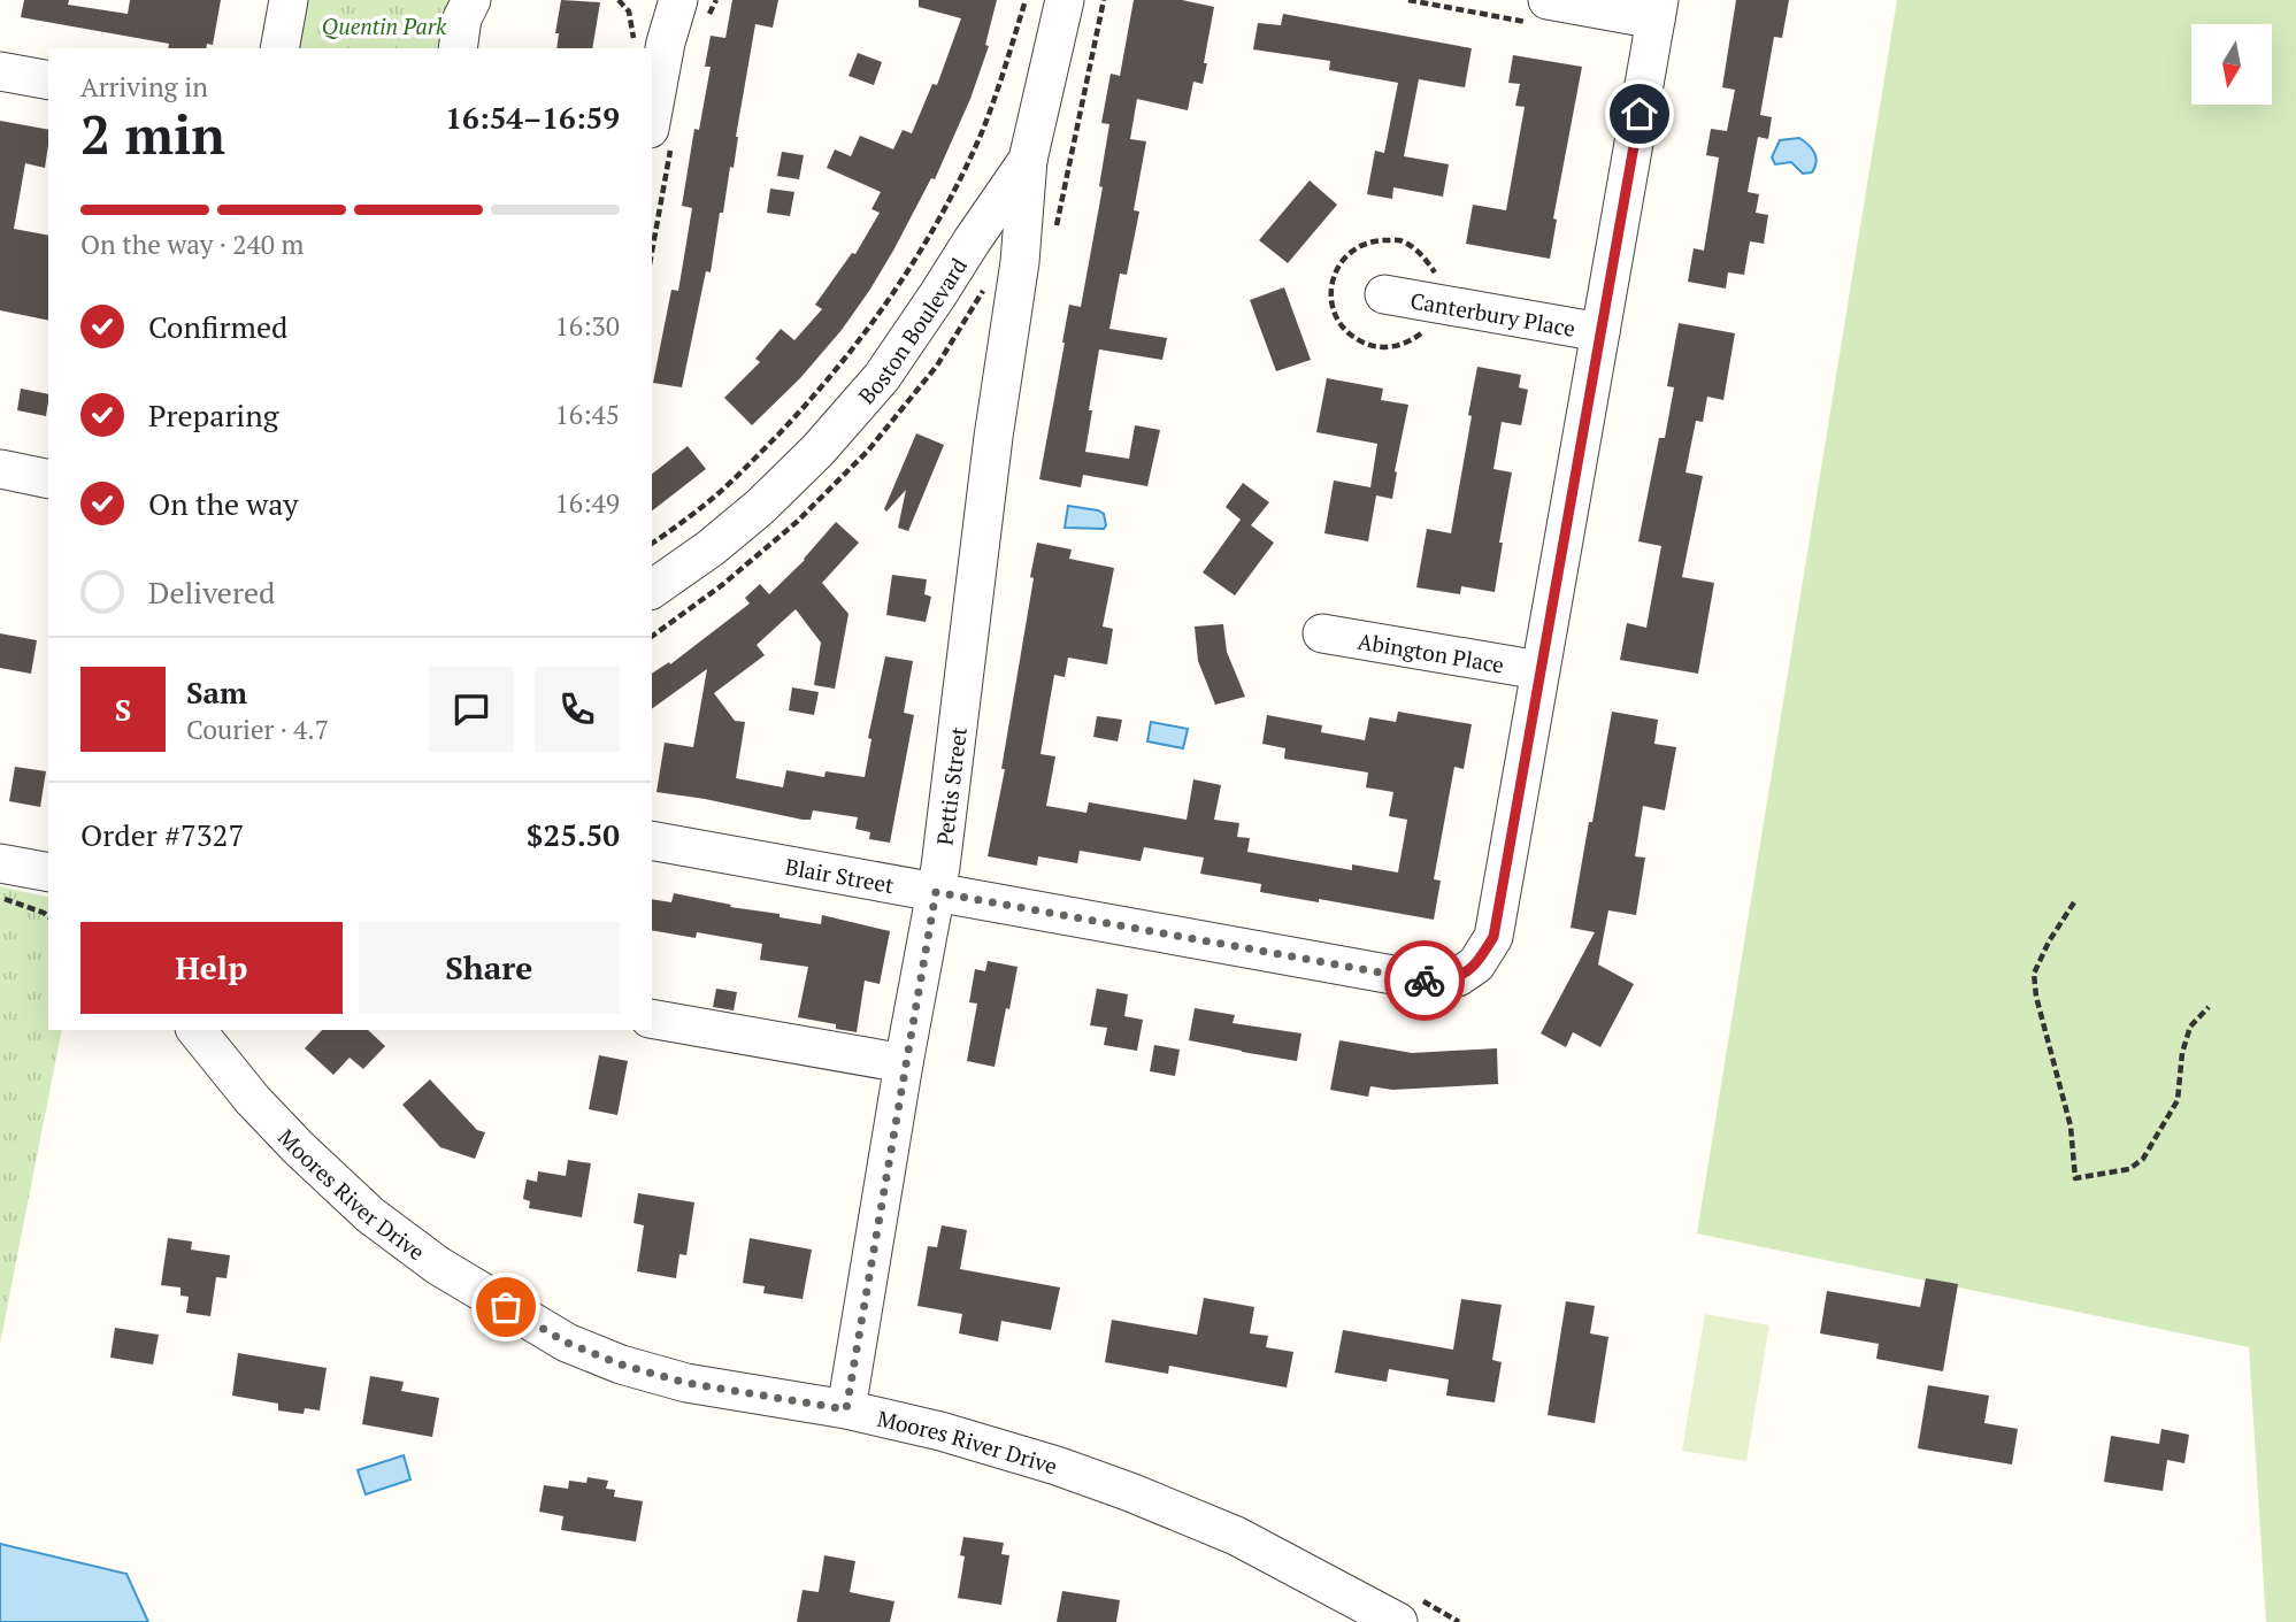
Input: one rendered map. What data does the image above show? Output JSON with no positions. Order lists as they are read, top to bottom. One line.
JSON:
{"streets":{"street":["Canterbury Place","Boston Boulevard","Abington Place","Pettis Street","Blair Street","Moores River Drive"]},"crossings":[["Boston Boulevard","Pettis Street"],["Abington Place","Blair Street"],["Pettis Street","Blair Street"],["Pettis Street","Moores River Drive"]],"parks":["Quentin Park"],"north":"bottom","page":{"heading":["2 min","Arriving in","16:54–16:59"],"panel":["Sam","Courier · 4.7","Order #7327","$25.50"],"bar":"On the way · 240 m","list":[["Confirmed","16:30"],["Preparing","16:45"],["On the way","16:49"],"Delivered"],"round":"S","buttons":["Help","Share"]}}
